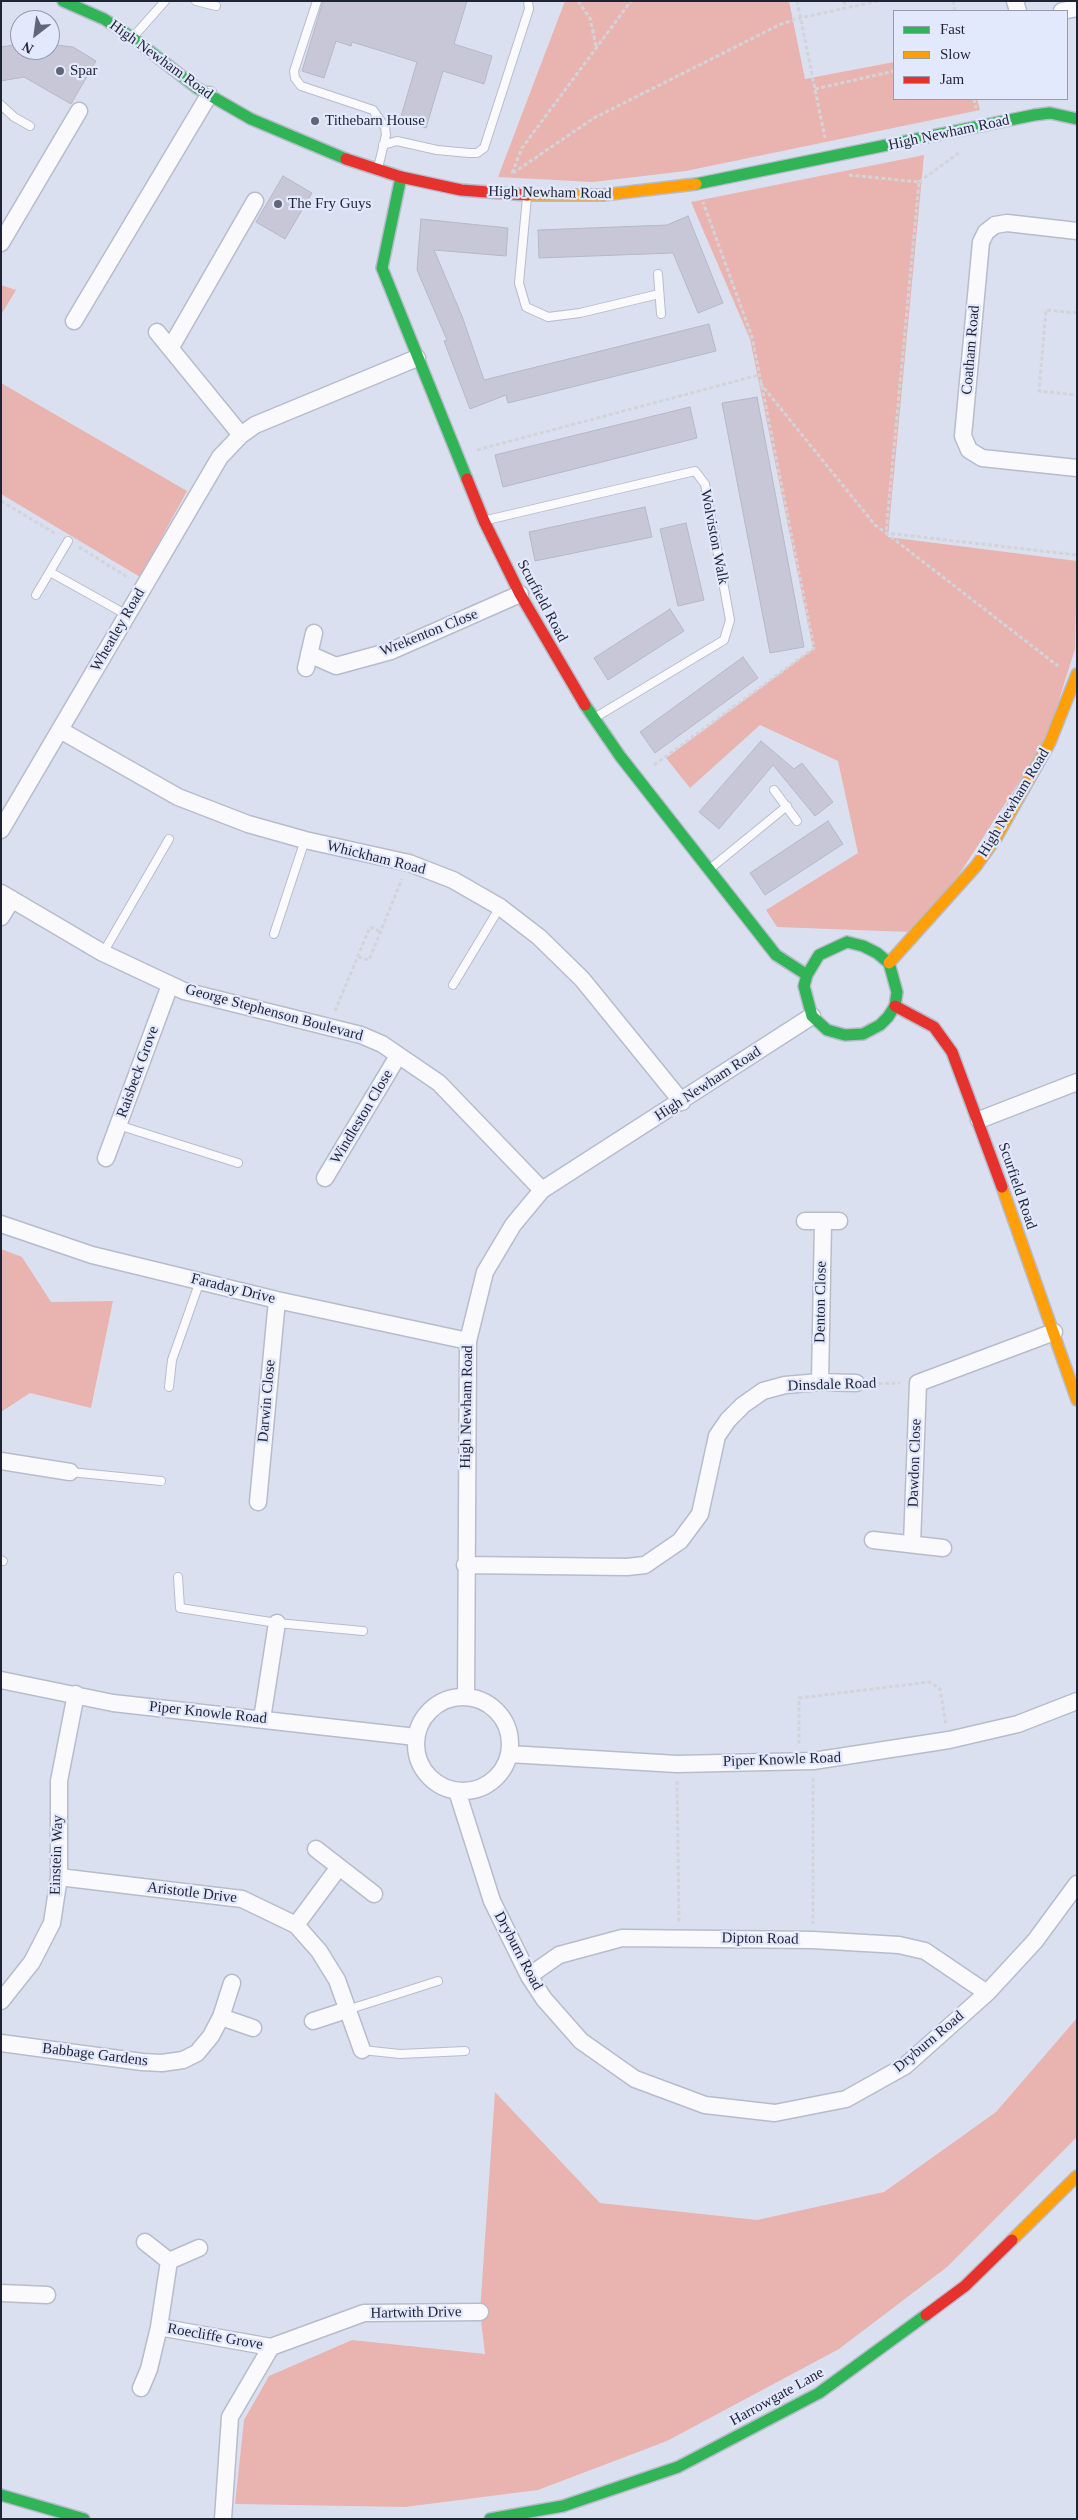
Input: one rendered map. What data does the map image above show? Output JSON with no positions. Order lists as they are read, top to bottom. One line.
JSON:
{"streets":{"street":["High Newham Road","Coatham Road","Scurfield Road","Wheatley Road","Wrekenton Close","Whickham Road","George Stephenson Boulevard","Raisbeck Grove","Windleston Close","Faraday Drive","Denton Close","Dinsdale Road","Darwin Close","Dawdon Close","Piper Knowle Road","Einstein Way","Aristotle Drive","Dipton Road","Dryburn Road","Babbage Gardens","Hartwith Drive","Roecliffe Grove","Harrowgate Lane"],"lane":["Wolviston Walk"]},"crossings":[["High Newham Road","Scurfield Road"],["High Newham Road","Whickham Road"],["High Newham Road","George Stephenson Boulevard"],["High Newham Road","Faraday Drive"],["High Newham Road","Dinsdale Road"],["High Newham Road","Piper Knowle Road"],["High Newham Road","Dryburn Road"],["Wolviston Walk","Scurfield Road"],["Scurfield Road","Wheatley Road"],["Scurfield Road","Wrekenton Close"],["Wheatley Road","Whickham Road"],["George Stephenson Boulevard","Raisbeck Grove"],["George Stephenson Boulevard","Windleston Close"],["Faraday Drive","Darwin Close"],["Denton Close","Dinsdale Road"],["Dinsdale Road","Dawdon Close"],["Piper Knowle Road","Einstein Way"],["Piper Knowle Road","Dryburn Road"],["Einstein Way","Aristotle Drive"],["Dipton Road","Dryburn Road"],["Hartwith Drive","Roecliffe Grove"]],"places":["Spar","Tithebarn House","The Fry Guys"],"legend":["Fast","Slow","Jam"],"north":"bottom left"}
